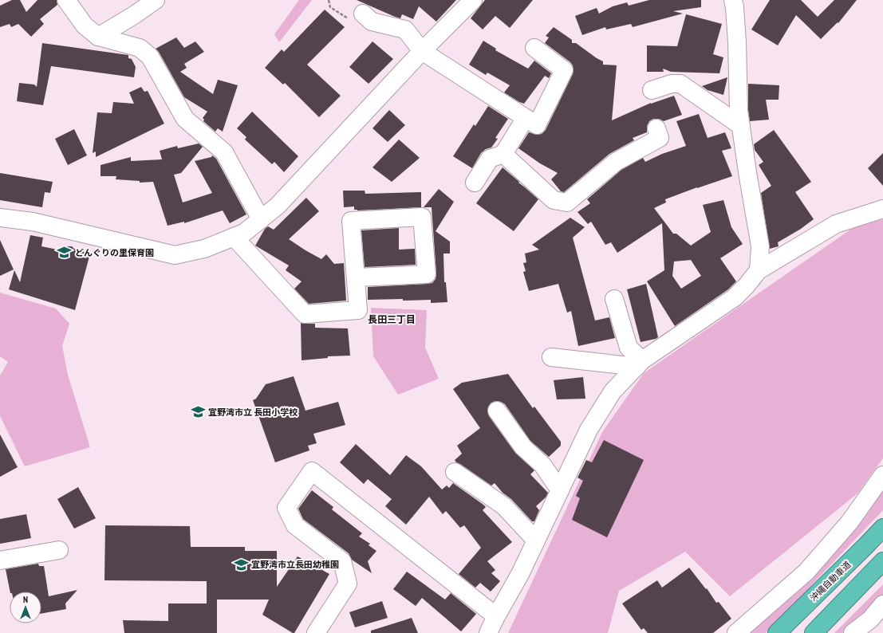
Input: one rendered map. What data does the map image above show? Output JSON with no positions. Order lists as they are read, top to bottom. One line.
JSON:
{"streets":{"highway":["沖縄自動車道"]},"districts":["長田三丁目"],"places":{"school or university":["どんぐりの里保育園","宜野湾市立 長田小学校","宜野湾市立長田幼稚園"]},"north":"top"}
